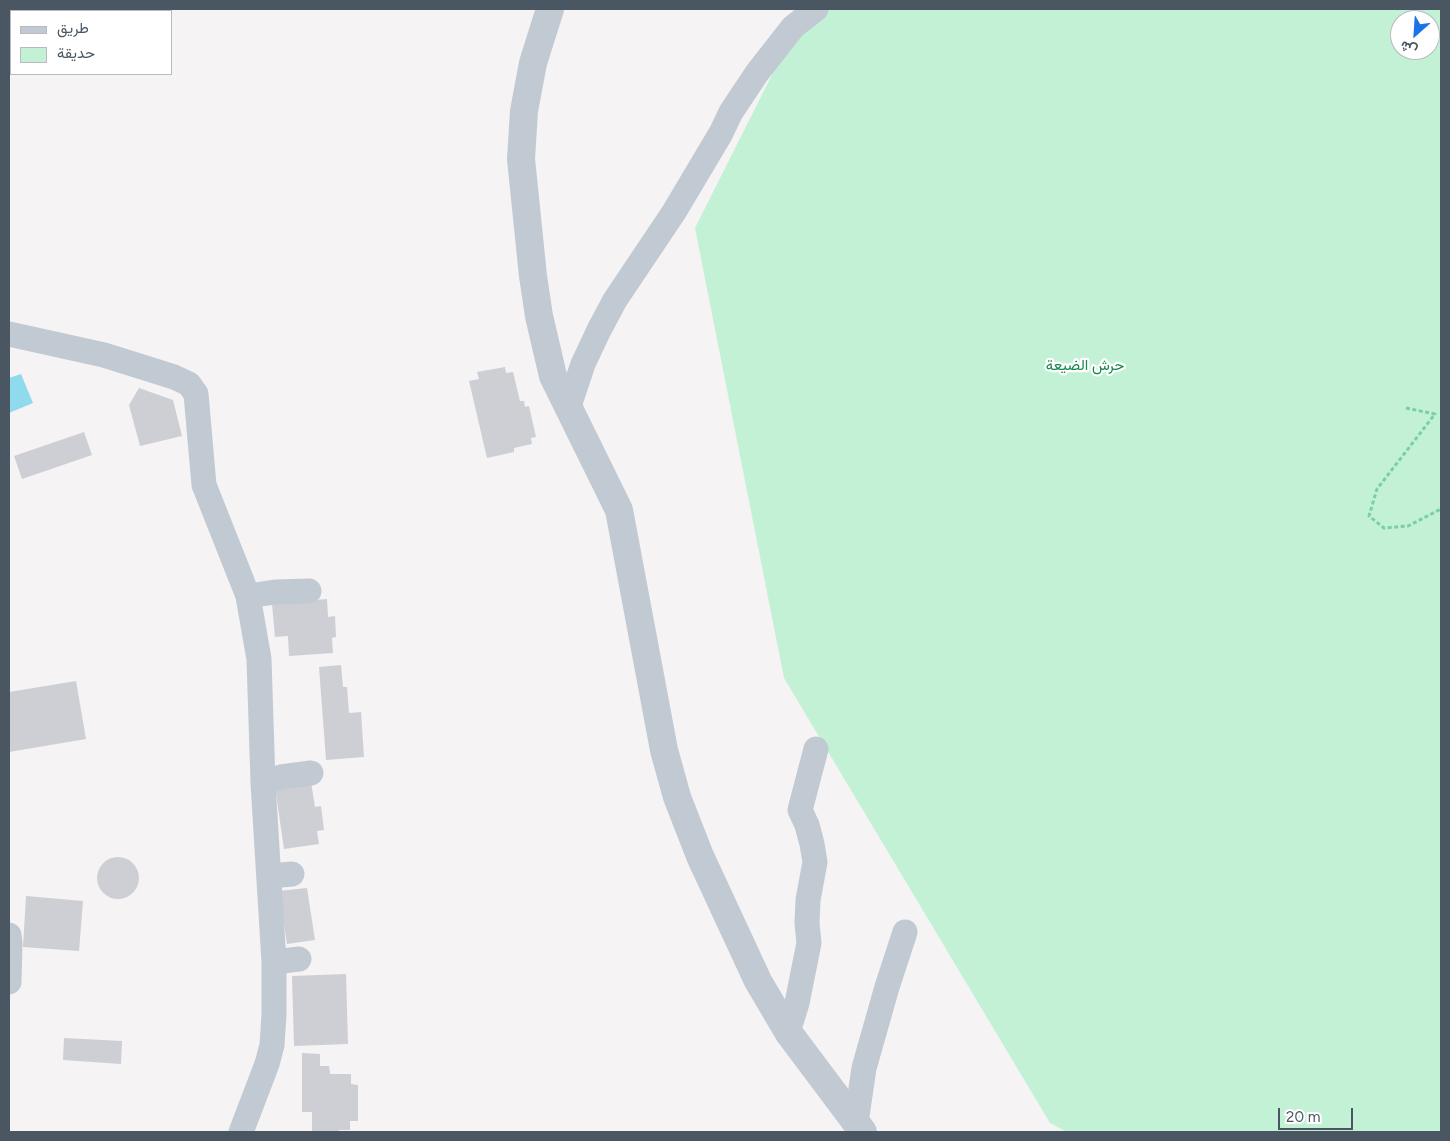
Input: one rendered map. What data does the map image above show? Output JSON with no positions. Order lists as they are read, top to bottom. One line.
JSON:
{"parks":["حرش الضيعة"],"legend":["طريق","حديقة"],"scale_bar":"20 m","north":"bottom left"}
